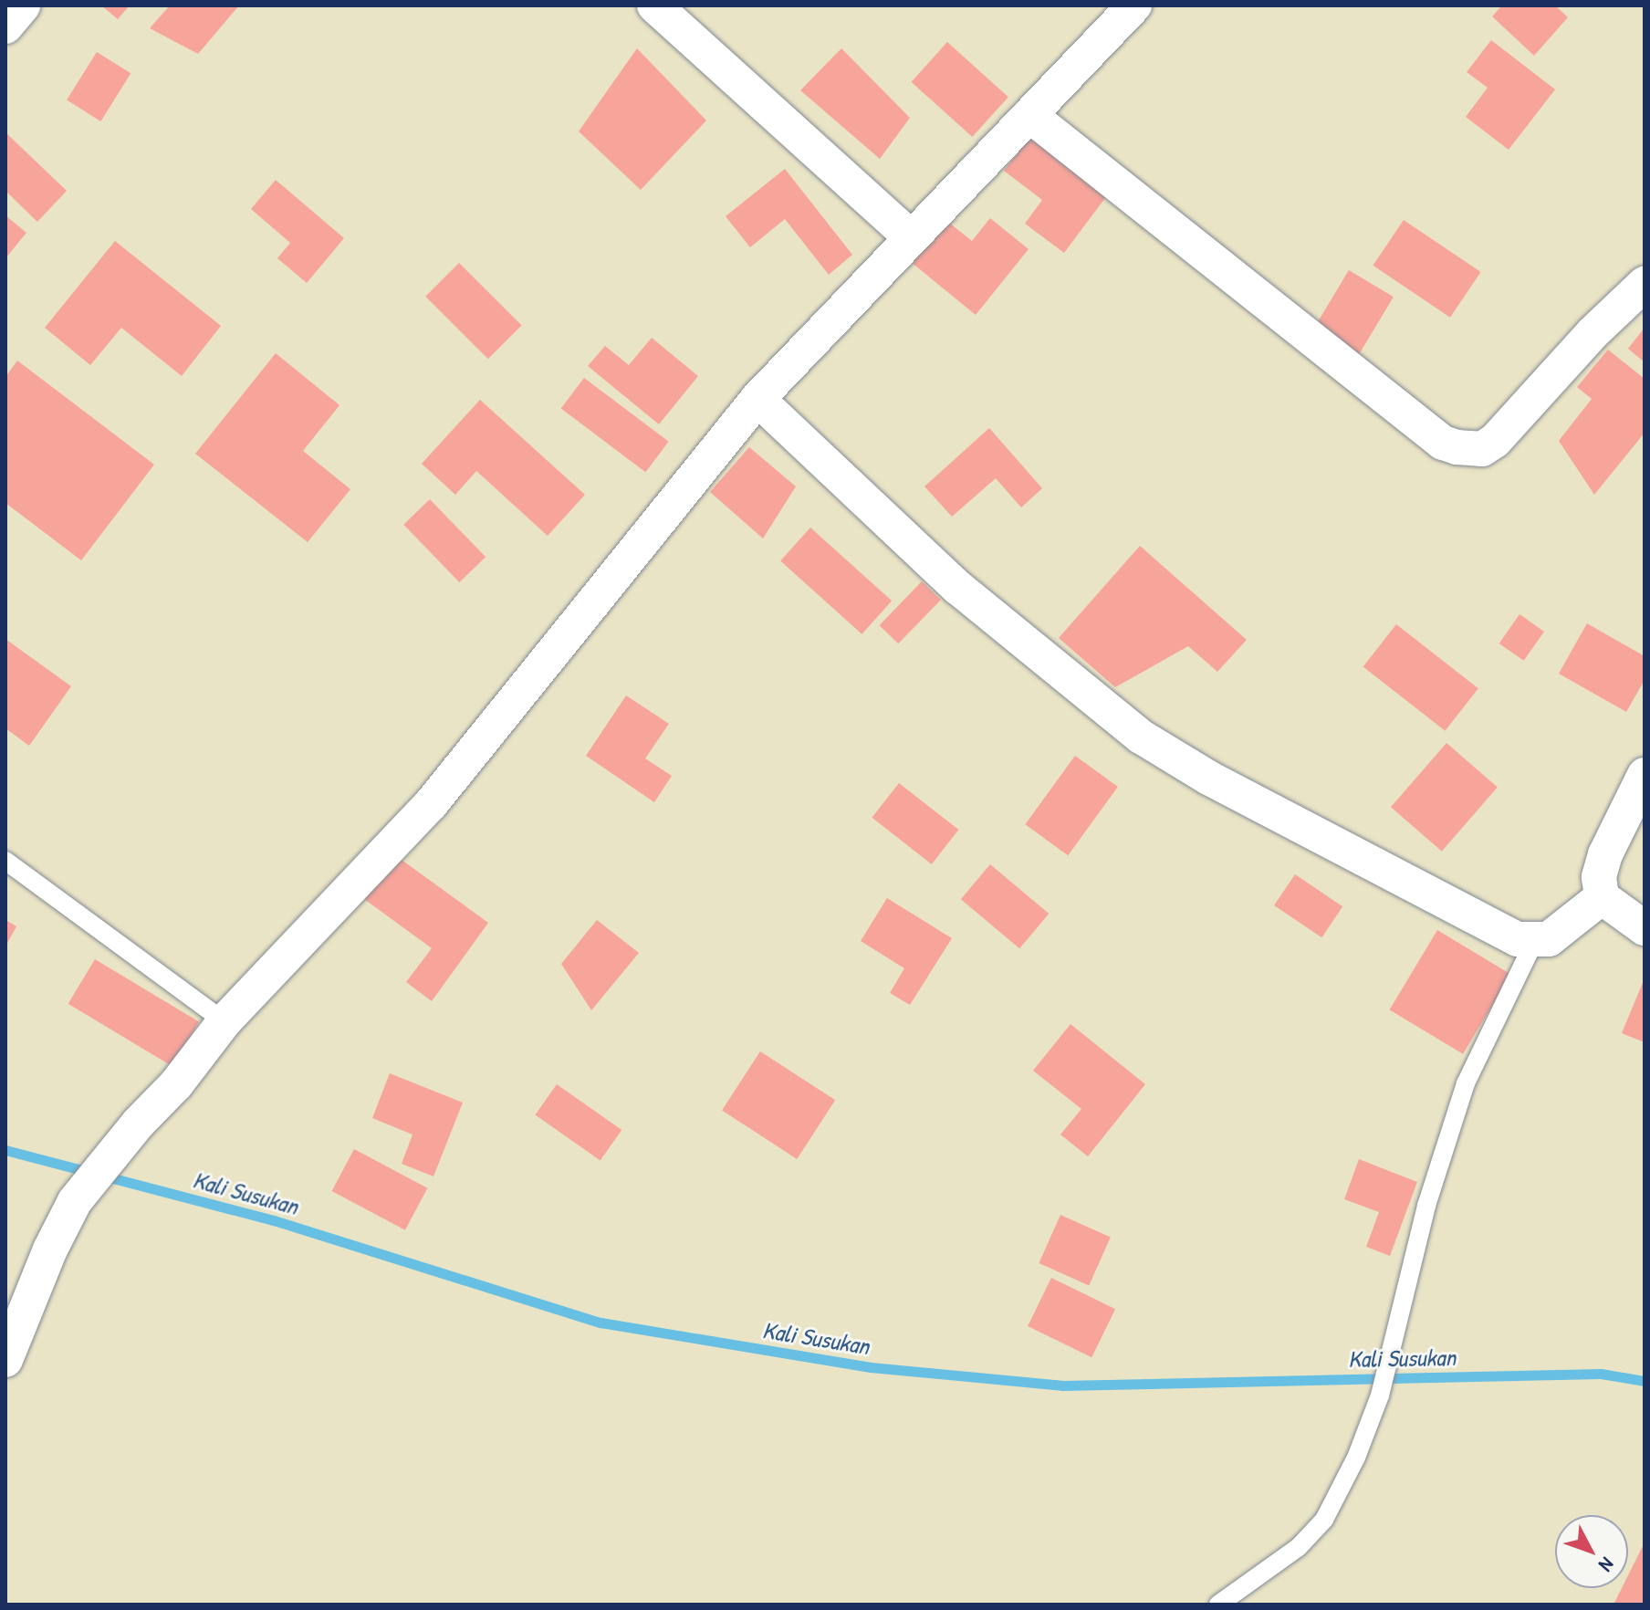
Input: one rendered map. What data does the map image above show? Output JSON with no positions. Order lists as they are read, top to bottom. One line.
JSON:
{"water":["Kali Susukan"],"north":"bottom right"}
